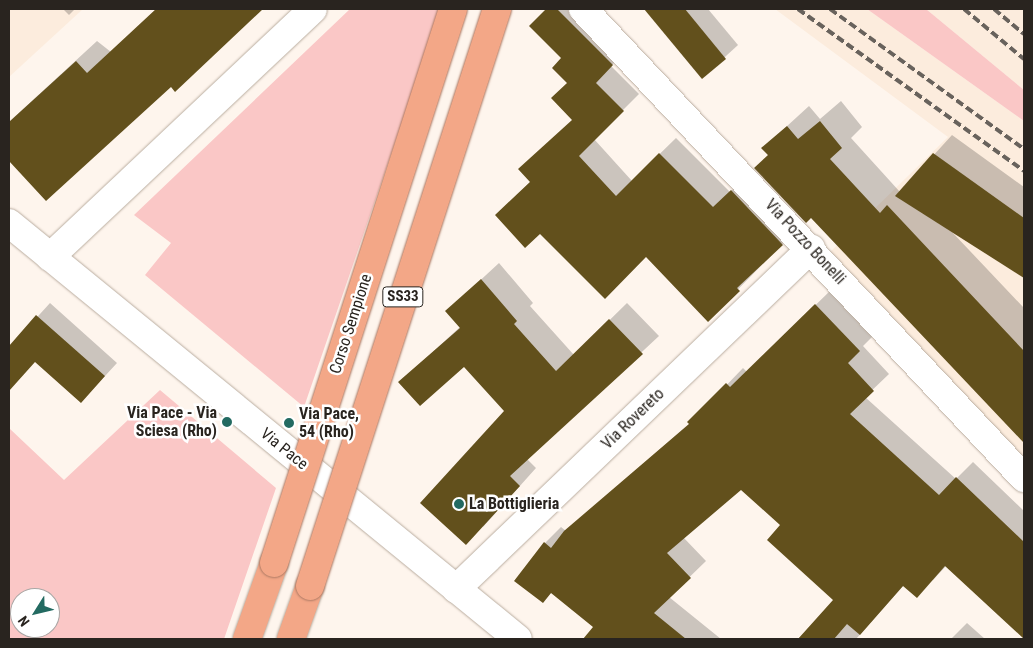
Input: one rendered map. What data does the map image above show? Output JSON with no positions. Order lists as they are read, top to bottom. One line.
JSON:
{"streets":{"highway":["SS33","Corso Sempione"],"street":["Via Pozzo Bonelli","Via Rovereto","Via Pace"]},"crossings":[["Via Pozzo Bonelli","Via Rovereto"],["Via Rovereto","Via Pace"]],"places":["Via Pace - Via Sciesa (Rho)","Via Pace, 54 (Rho)","La Bottiglieria"],"north":"bottom left"}
